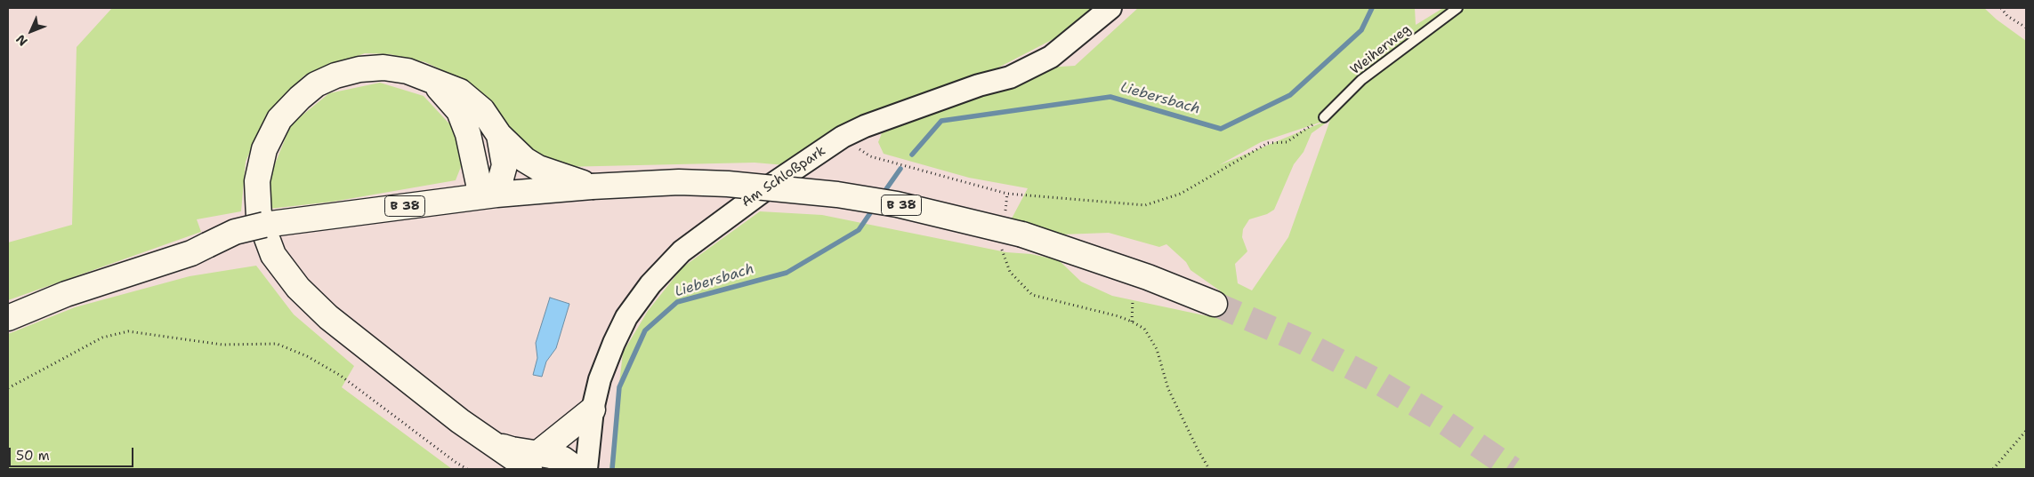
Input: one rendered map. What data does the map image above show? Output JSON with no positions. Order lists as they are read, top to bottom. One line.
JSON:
{"streets":{"main road":["B 38"],"street":["Am Schloßpark"],"lane":["Weiherweg"]},"water":["Liebersbach"],"scale_bar":"50 m","north":"bottom left"}
